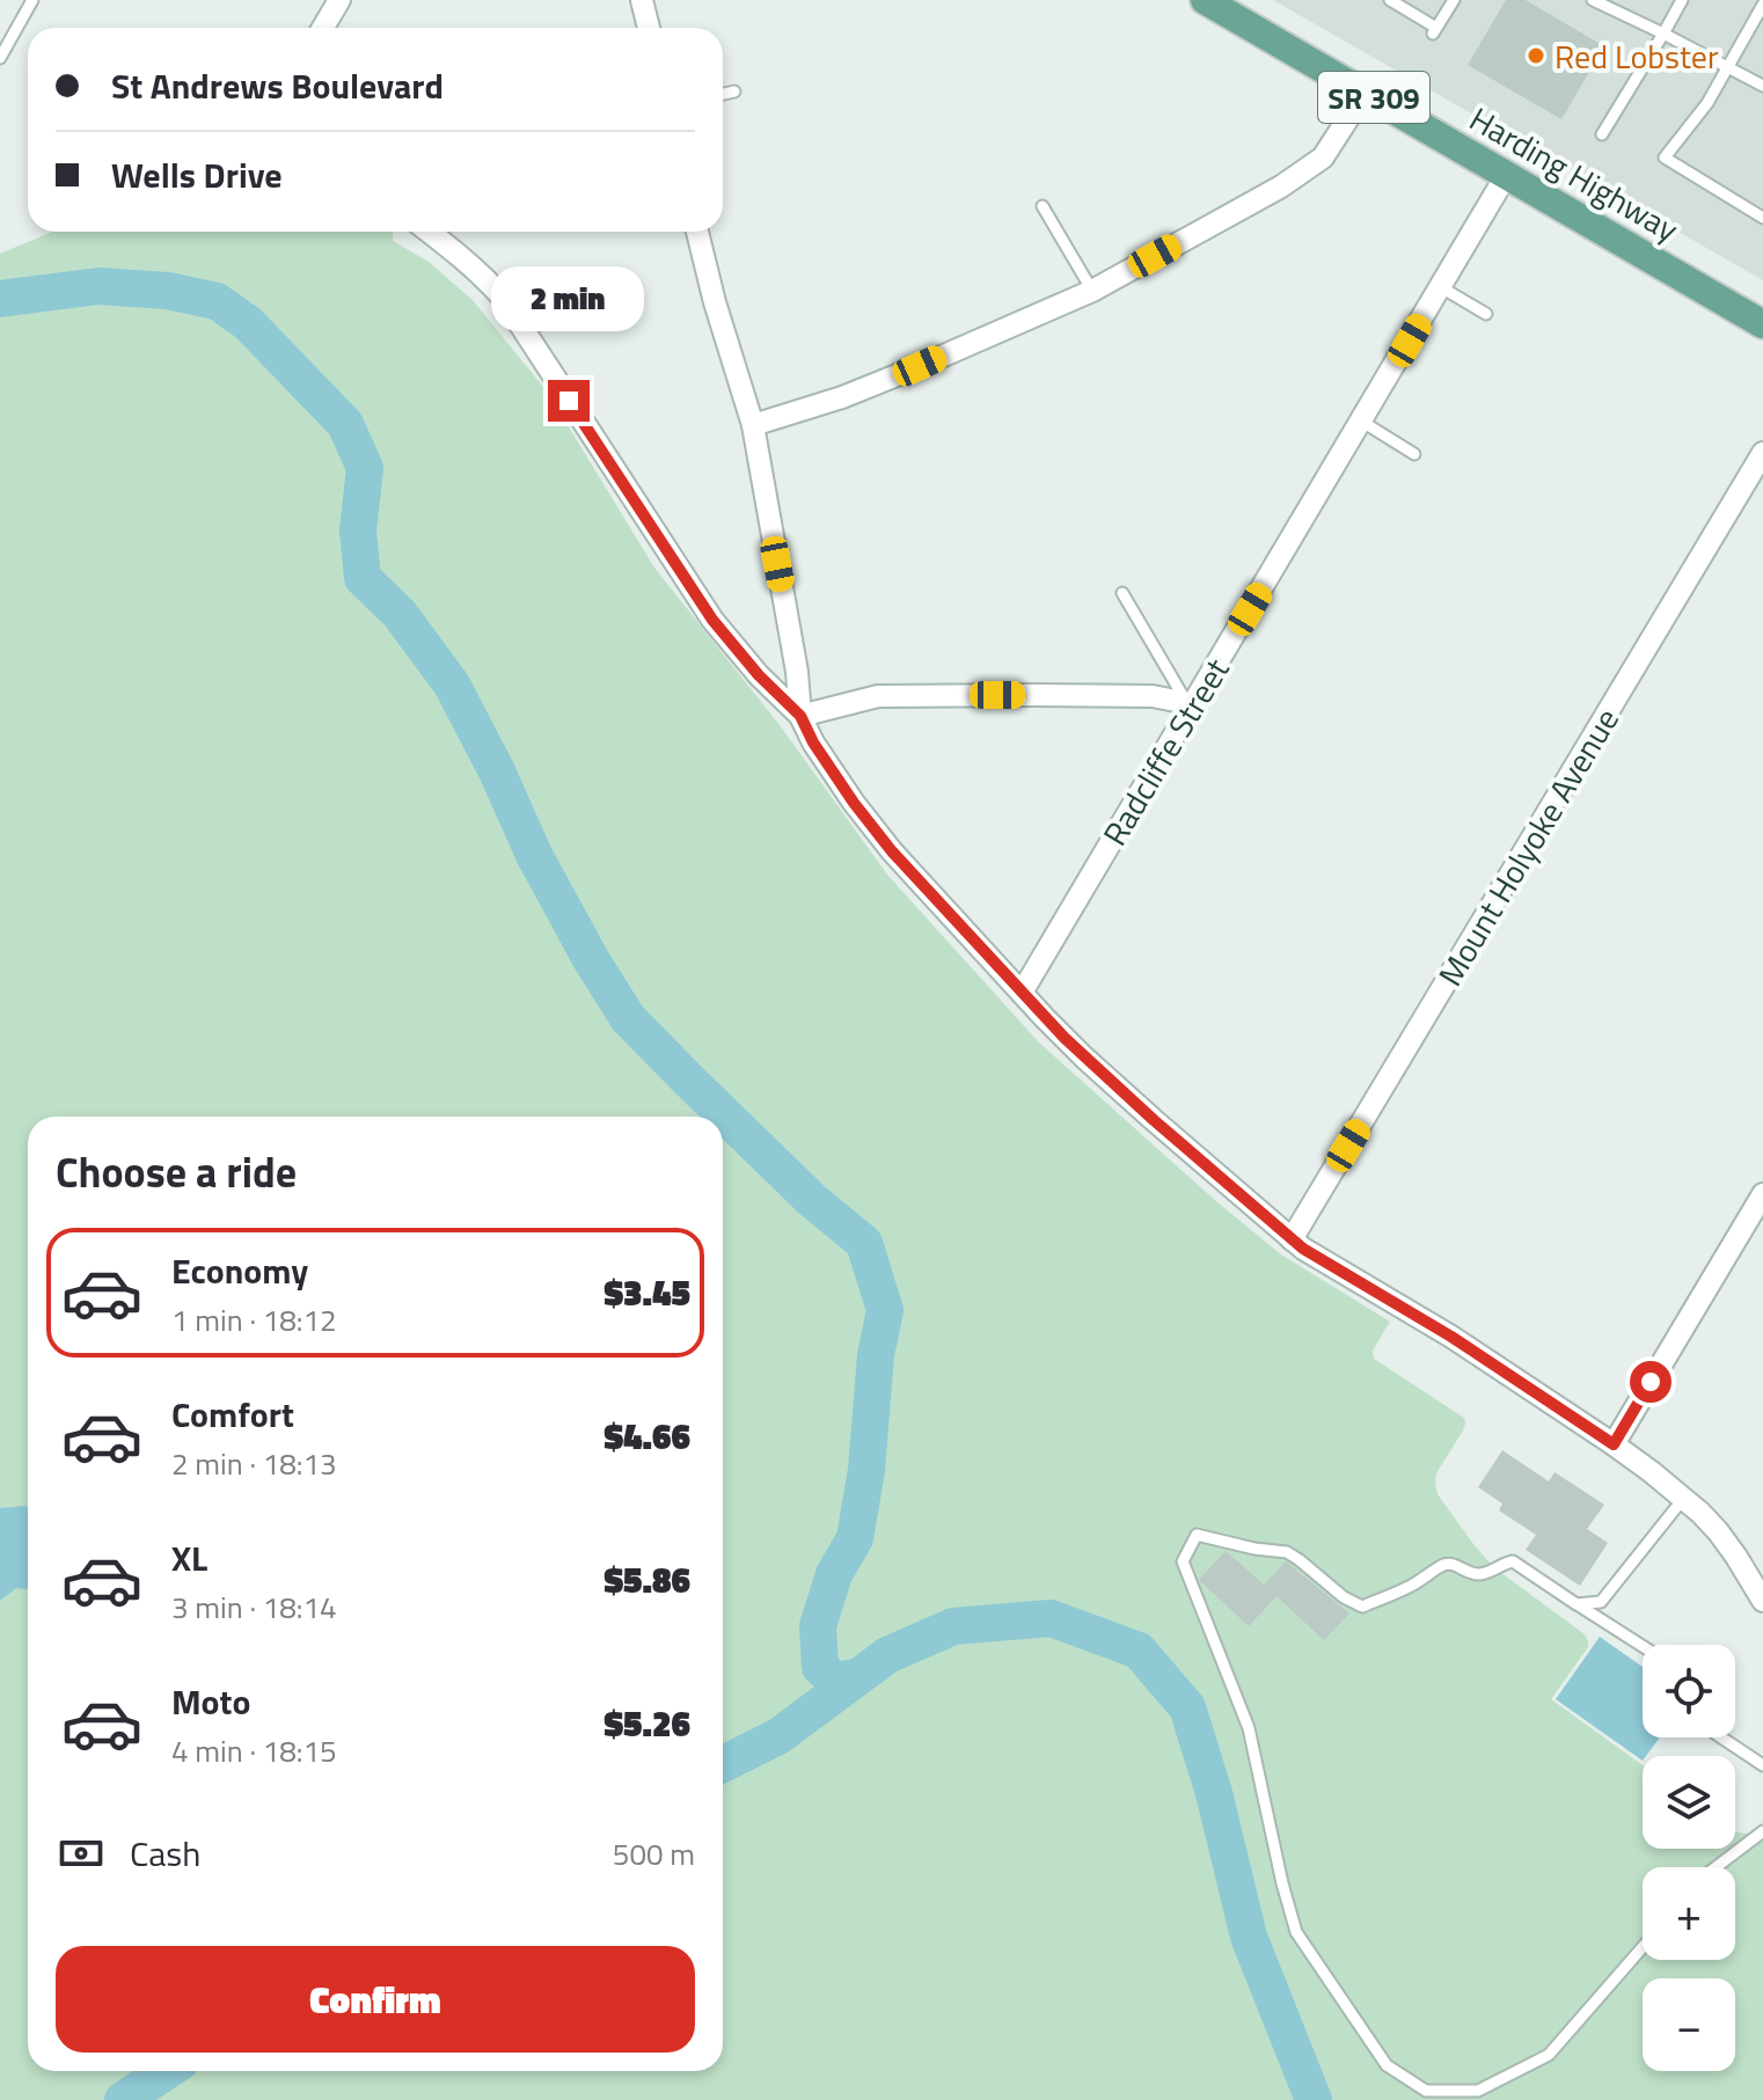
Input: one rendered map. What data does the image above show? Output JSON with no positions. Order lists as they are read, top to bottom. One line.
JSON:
{"streets":{"main road":["SR 309","Harding Highway"],"street":["Radcliffe Street","Mount Holyoke Avenue"]},"crossings":[["Harding Highway","Radcliffe Street"]],"places":["Red Lobster"],"page":{"banner":["St Andrews Boulevard","Wells Drive"],"bubble":"2 min","heading":"Choose a ride","list":[{"name":"Economy","note":"1 min · 18:12","value":"$3.45"},{"name":"Comfort","note":"2 min · 18:13","value":"$4.66"},{"name":"XL","note":"3 min · 18:14","value":"$5.86"},{"name":"Moto","note":"4 min · 18:15","value":"$5.26"}],"map_buttons":["+","−"],"pay":["Cash","500 m"],"buttons":"Confirm"}}
